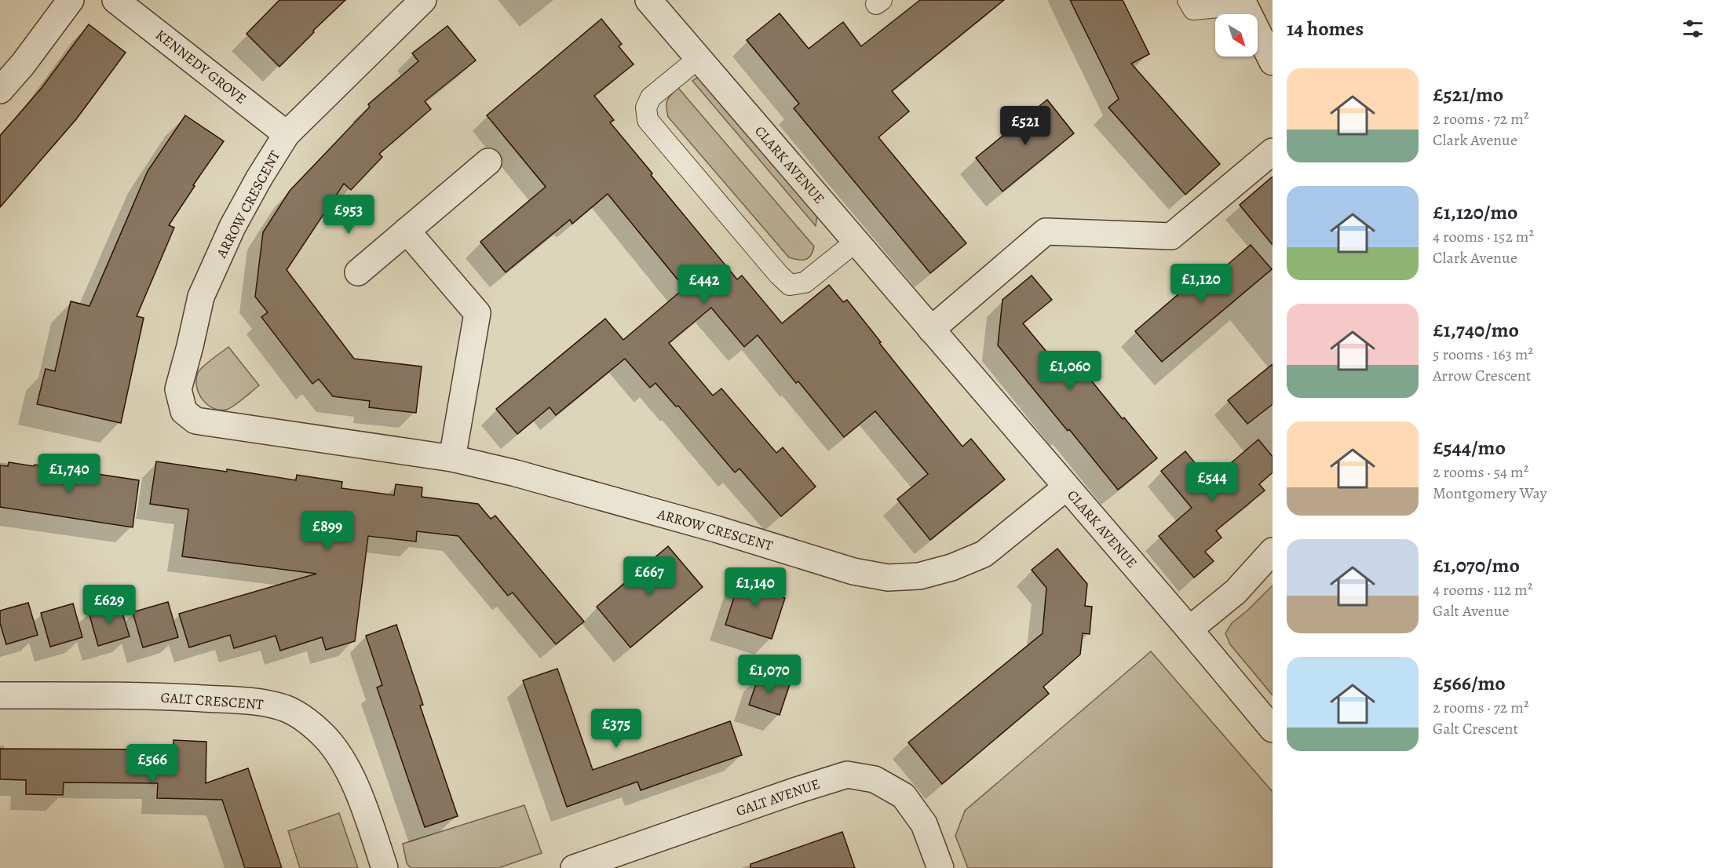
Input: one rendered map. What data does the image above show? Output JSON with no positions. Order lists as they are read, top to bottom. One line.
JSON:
{"streets":{"street":["KENNEDY GROVE","CLARK AVENUE","ARROW CRESCENT","GALT CRESCENT","GALT AVENUE"]},"crossings":[["KENNEDY GROVE","ARROW CRESCENT"],["CLARK AVENUE","ARROW CRESCENT"]],"north":"bottom right","page":{"heading":"14 homes","list":[{"name":"£521/mo","note":"2 rooms · 72 m² · Clark Avenue"},{"name":"£1,120/mo","note":"4 rooms · 152 m² · Clark Avenue"},{"name":"£1,740/mo","note":"5 rooms · 163 m² · Arrow Crescent"},{"name":"£544/mo","note":"2 rooms · 54 m² · Montgomery Way"},{"name":"£1,070/mo","note":"4 rooms · 112 m² · Galt Avenue"},{"name":"£566/mo","note":"2 rooms · 72 m² · Galt Crescent"}],"price":["£521","£953","£1,120","£442","£1,060","£1,740","£544","£899","£667","£1,140","£629","£1,070","£375","£566"]}}
